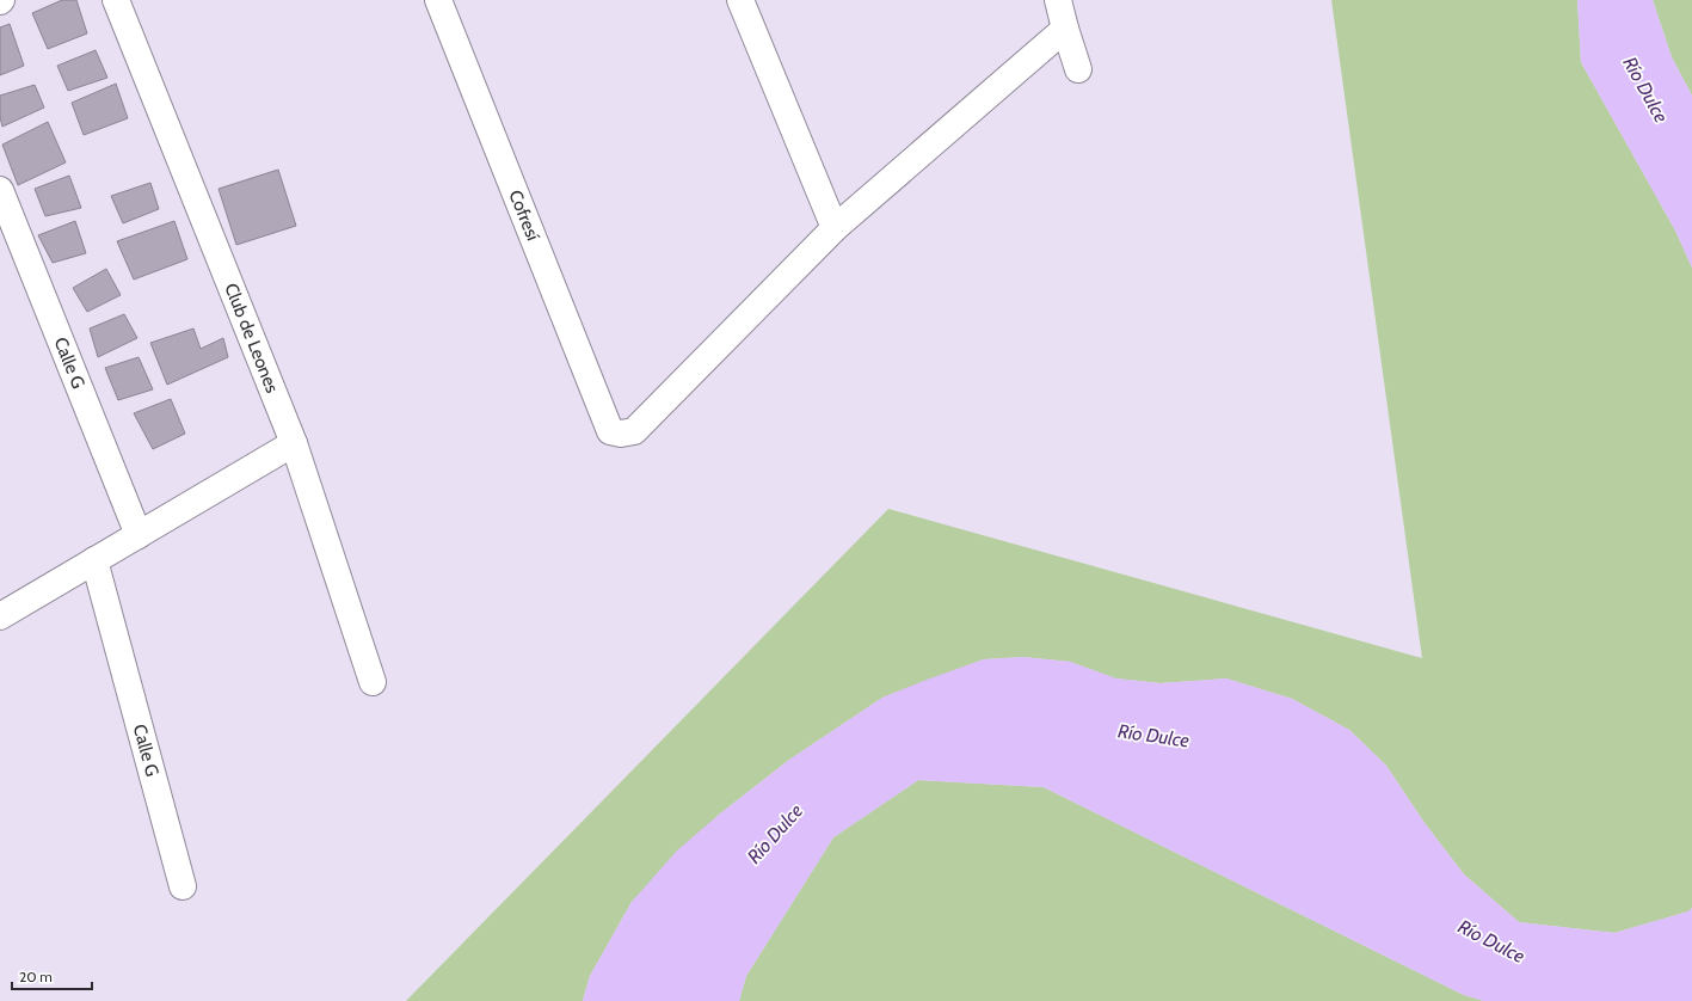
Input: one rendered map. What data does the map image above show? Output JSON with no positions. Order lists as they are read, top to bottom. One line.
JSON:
{"streets":{"street":["Cofresí","Club de Leones","Calle G"]},"water":["Río Dulce"],"scale_bar":"20 m"}
